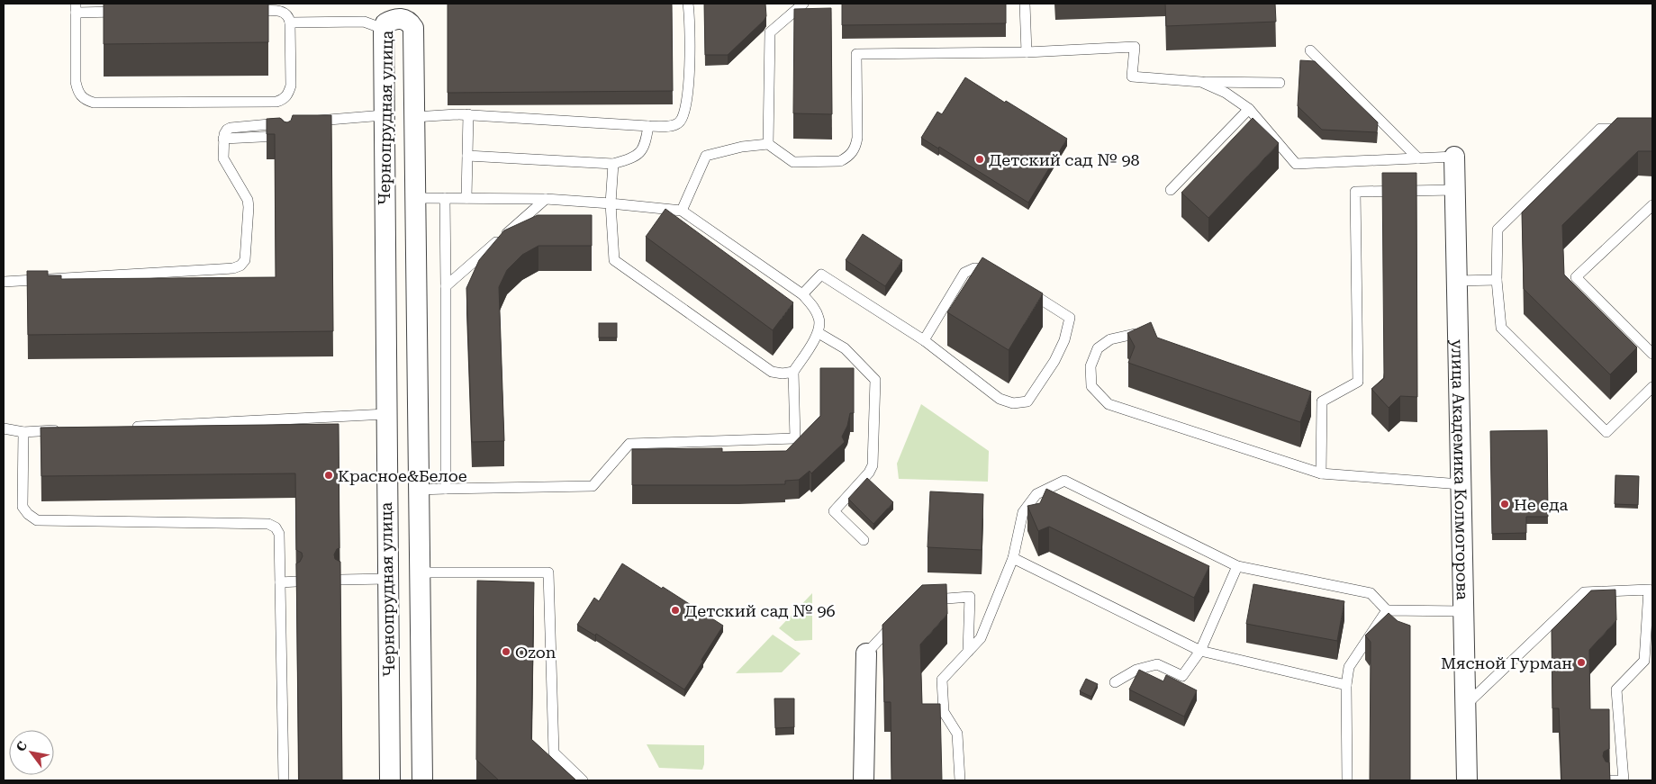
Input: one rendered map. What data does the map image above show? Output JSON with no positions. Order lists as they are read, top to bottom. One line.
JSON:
{"streets":{"street":["Чернопрудная улица","улица Академика Колмогорова"]},"places":["Детский сад № 98","Красное&Белое","Не еда","Детский сад № 96","Ozon","Мясной Гурман"],"north":"top left"}
